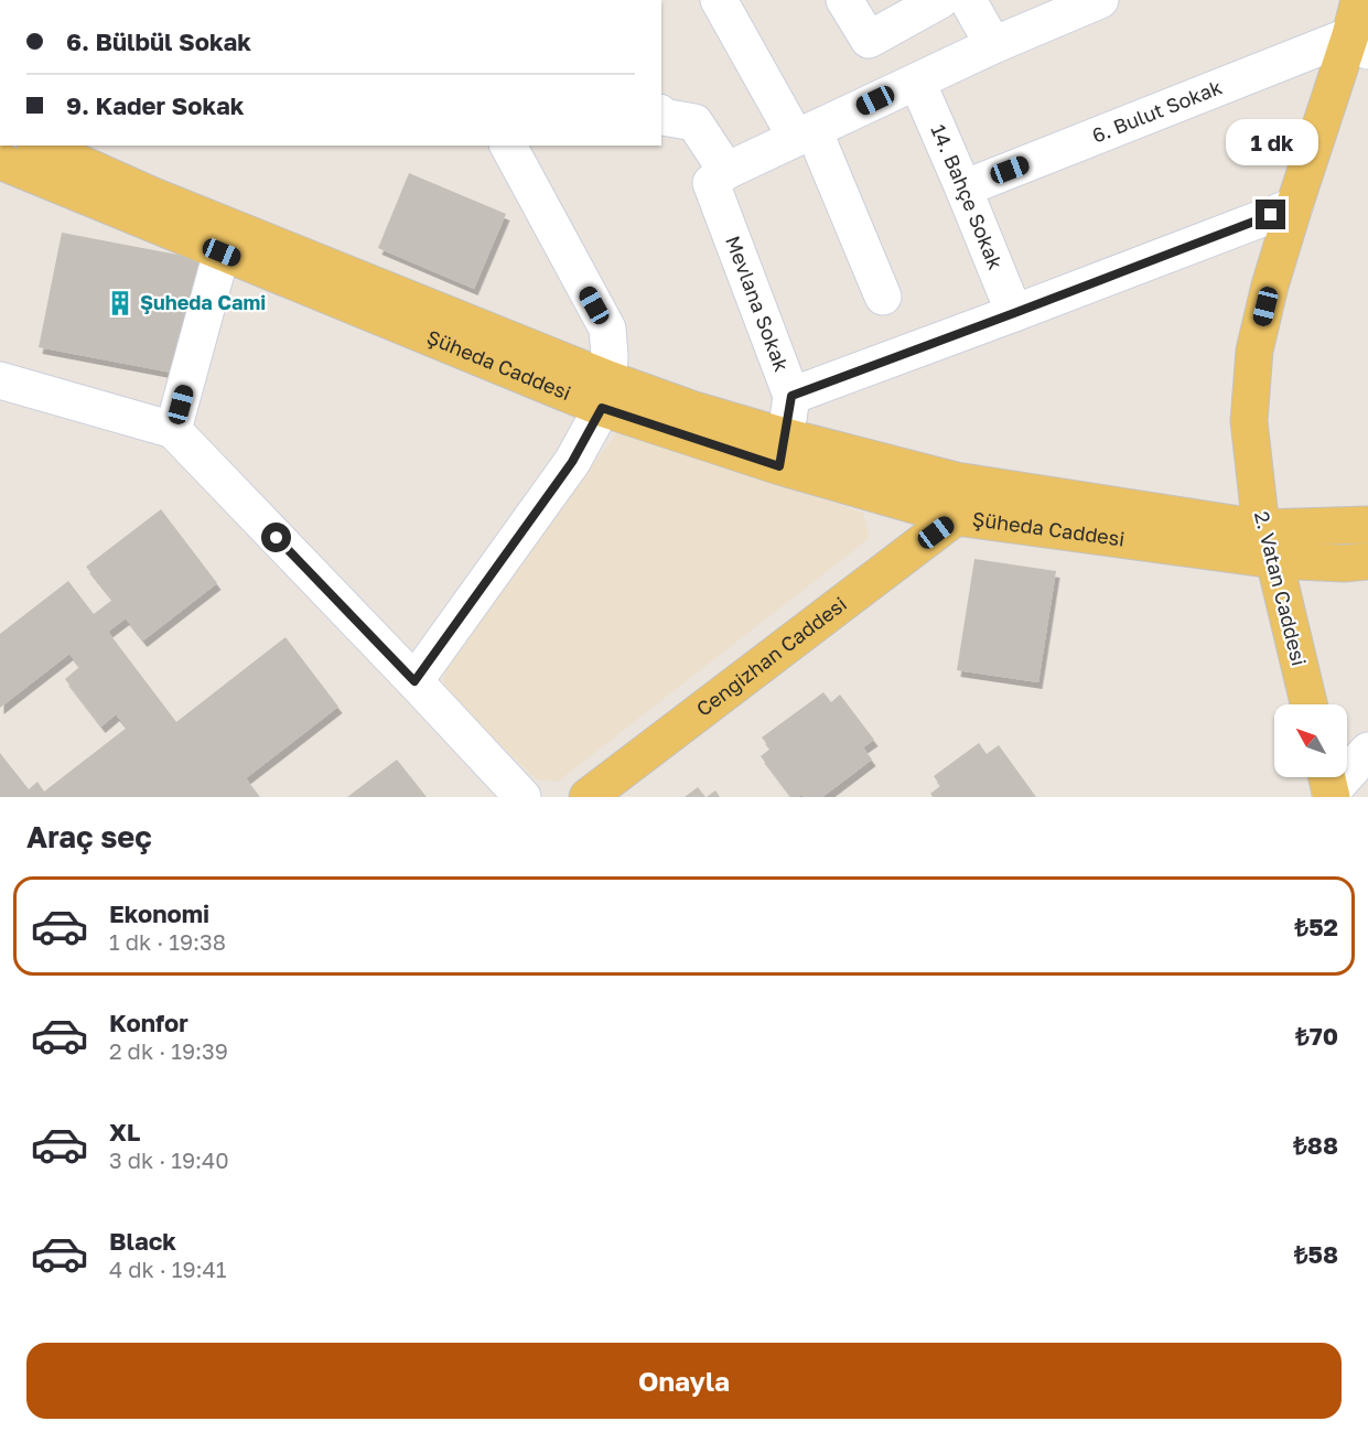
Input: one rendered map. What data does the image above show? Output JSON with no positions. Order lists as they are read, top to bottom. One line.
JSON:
{"streets":{"main road":["Şüheda Caddesi","2. Vatan Caddesi","Cengizhan Caddesi"],"street":["6. Bulut Sokak","14. Bahçe Sokak","Mevlana Sokak"]},"crossings":[["6. Bulut Sokak","14. Bahçe Sokak"],["6. Bulut Sokak","2. Vatan Caddesi"],["Mevlana Sokak","Şüheda Caddesi"],["Şüheda Caddesi","2. Vatan Caddesi"],["Şüheda Caddesi","Cengizhan Caddesi"]],"places":{"building":["Şuheda Cami"]},"north":"top left","page":{"banner":["6. Bülbül Sokak","9. Kader Sokak"],"bubble":"1 dk","heading":"Araç seç","list":[{"name":"Ekonomi","note":"1 dk · 19:38","value":"₺52"},{"name":"Konfor","note":"2 dk · 19:39","value":"₺70"},{"name":"XL","note":"3 dk · 19:40","value":"₺88"},{"name":"Black","note":"4 dk · 19:41","value":"₺58"}],"buttons":"Onayla"}}
